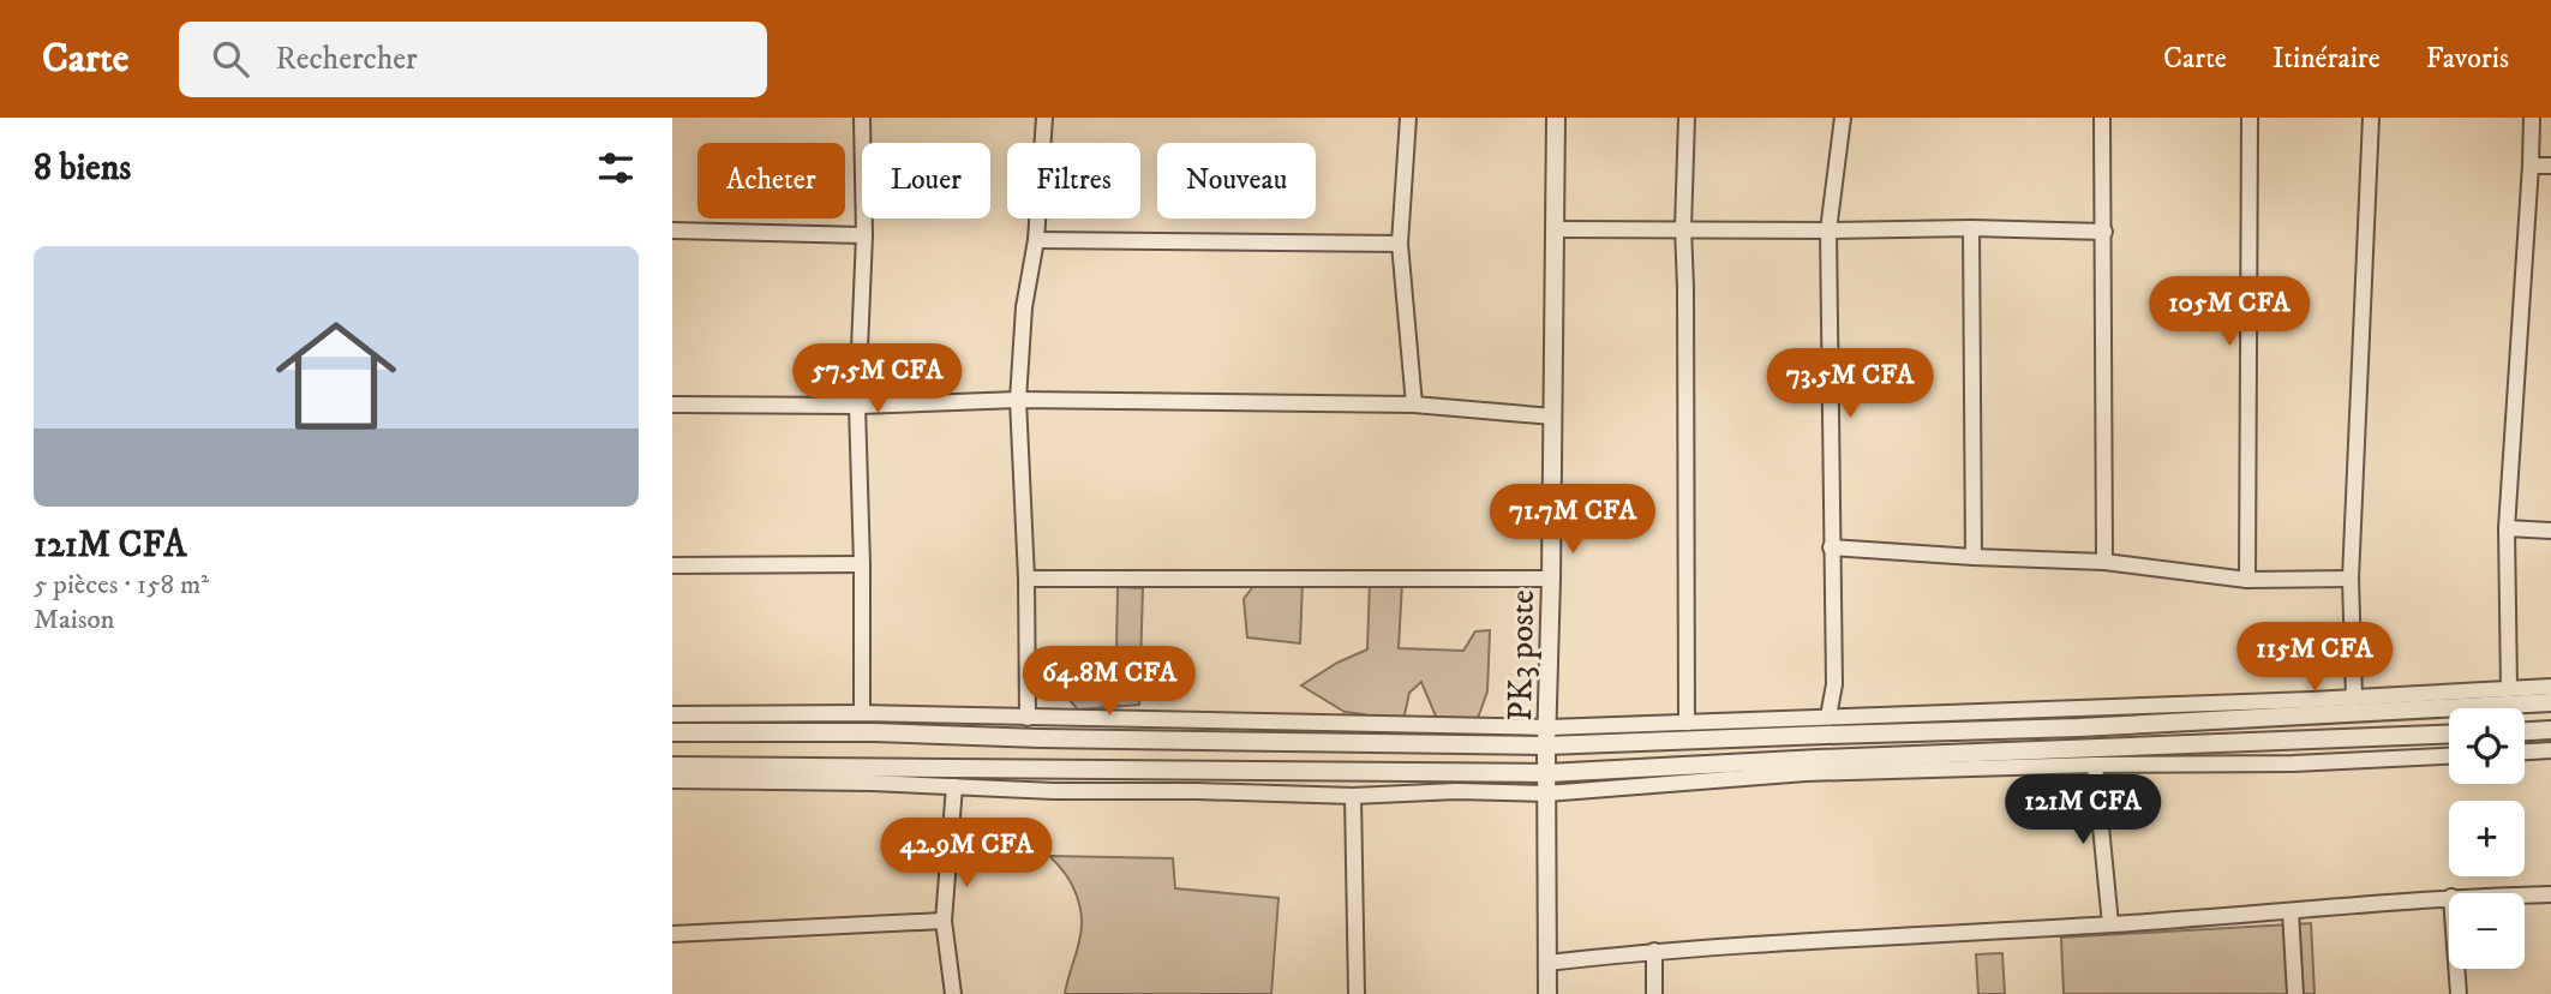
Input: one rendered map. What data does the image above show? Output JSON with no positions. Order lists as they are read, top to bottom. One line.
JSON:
{"streets":{"street":["PK3 poste"]},"page":{"header":"Carte","search":"Rechercher","nav":["Carte","Itinéraire","Favoris"],"heading":"8 biens","chip":["Acheter","Louer","Filtres","Nouveau"],"list":[{"name":"121M CFA","note":"5 pièces · 158 m² · Maison"}],"price":["105M CFA","57.5M CFA","73.5M CFA","71.7M CFA","115M CFA","64.8M CFA","121M CFA","42.9M CFA"],"map_buttons":["+","−"]}}
